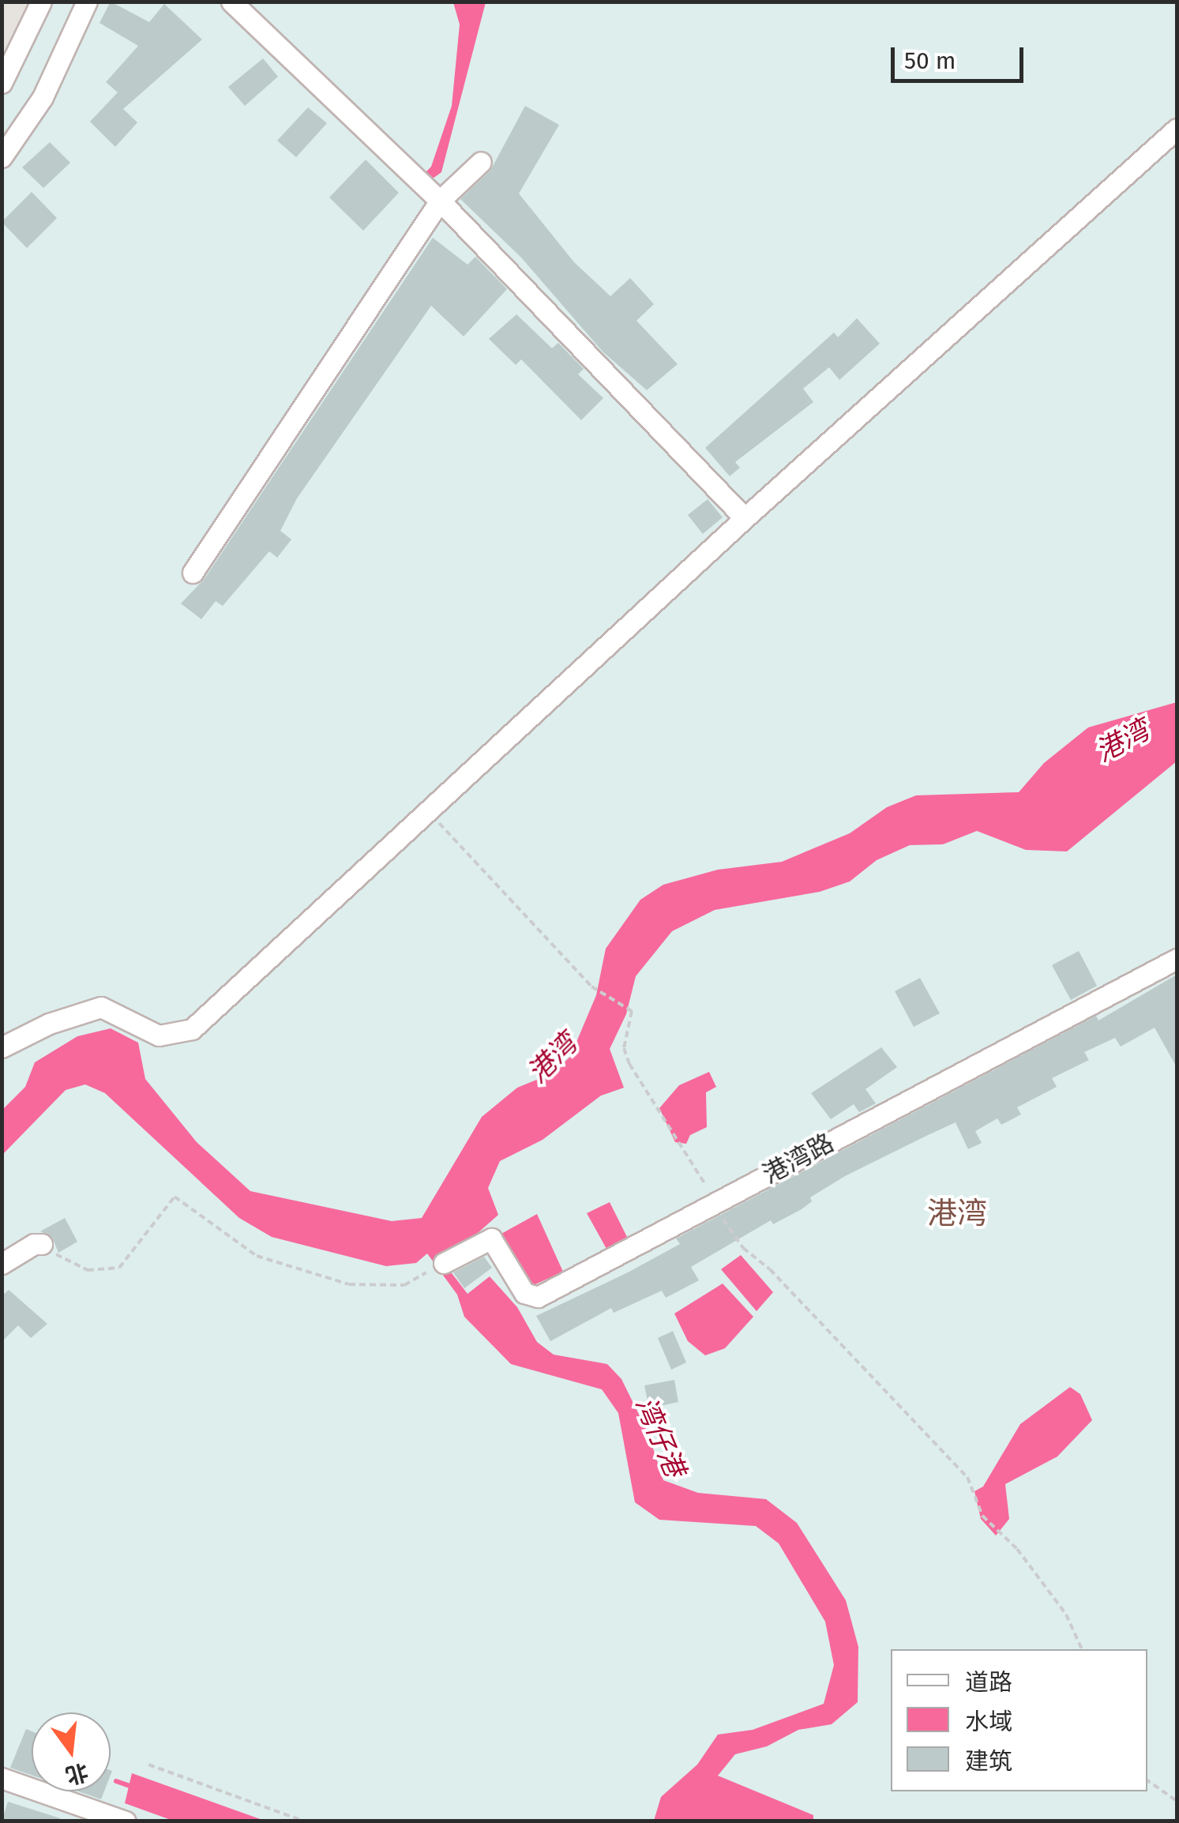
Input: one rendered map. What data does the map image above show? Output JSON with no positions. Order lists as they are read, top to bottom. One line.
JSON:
{"streets":{"street":["港湾路"]},"districts":["港湾"],"water":["港湾","湾仔港"],"legend":["道路","水域","建筑"],"scale_bar":"50 m","north":"bottom"}
